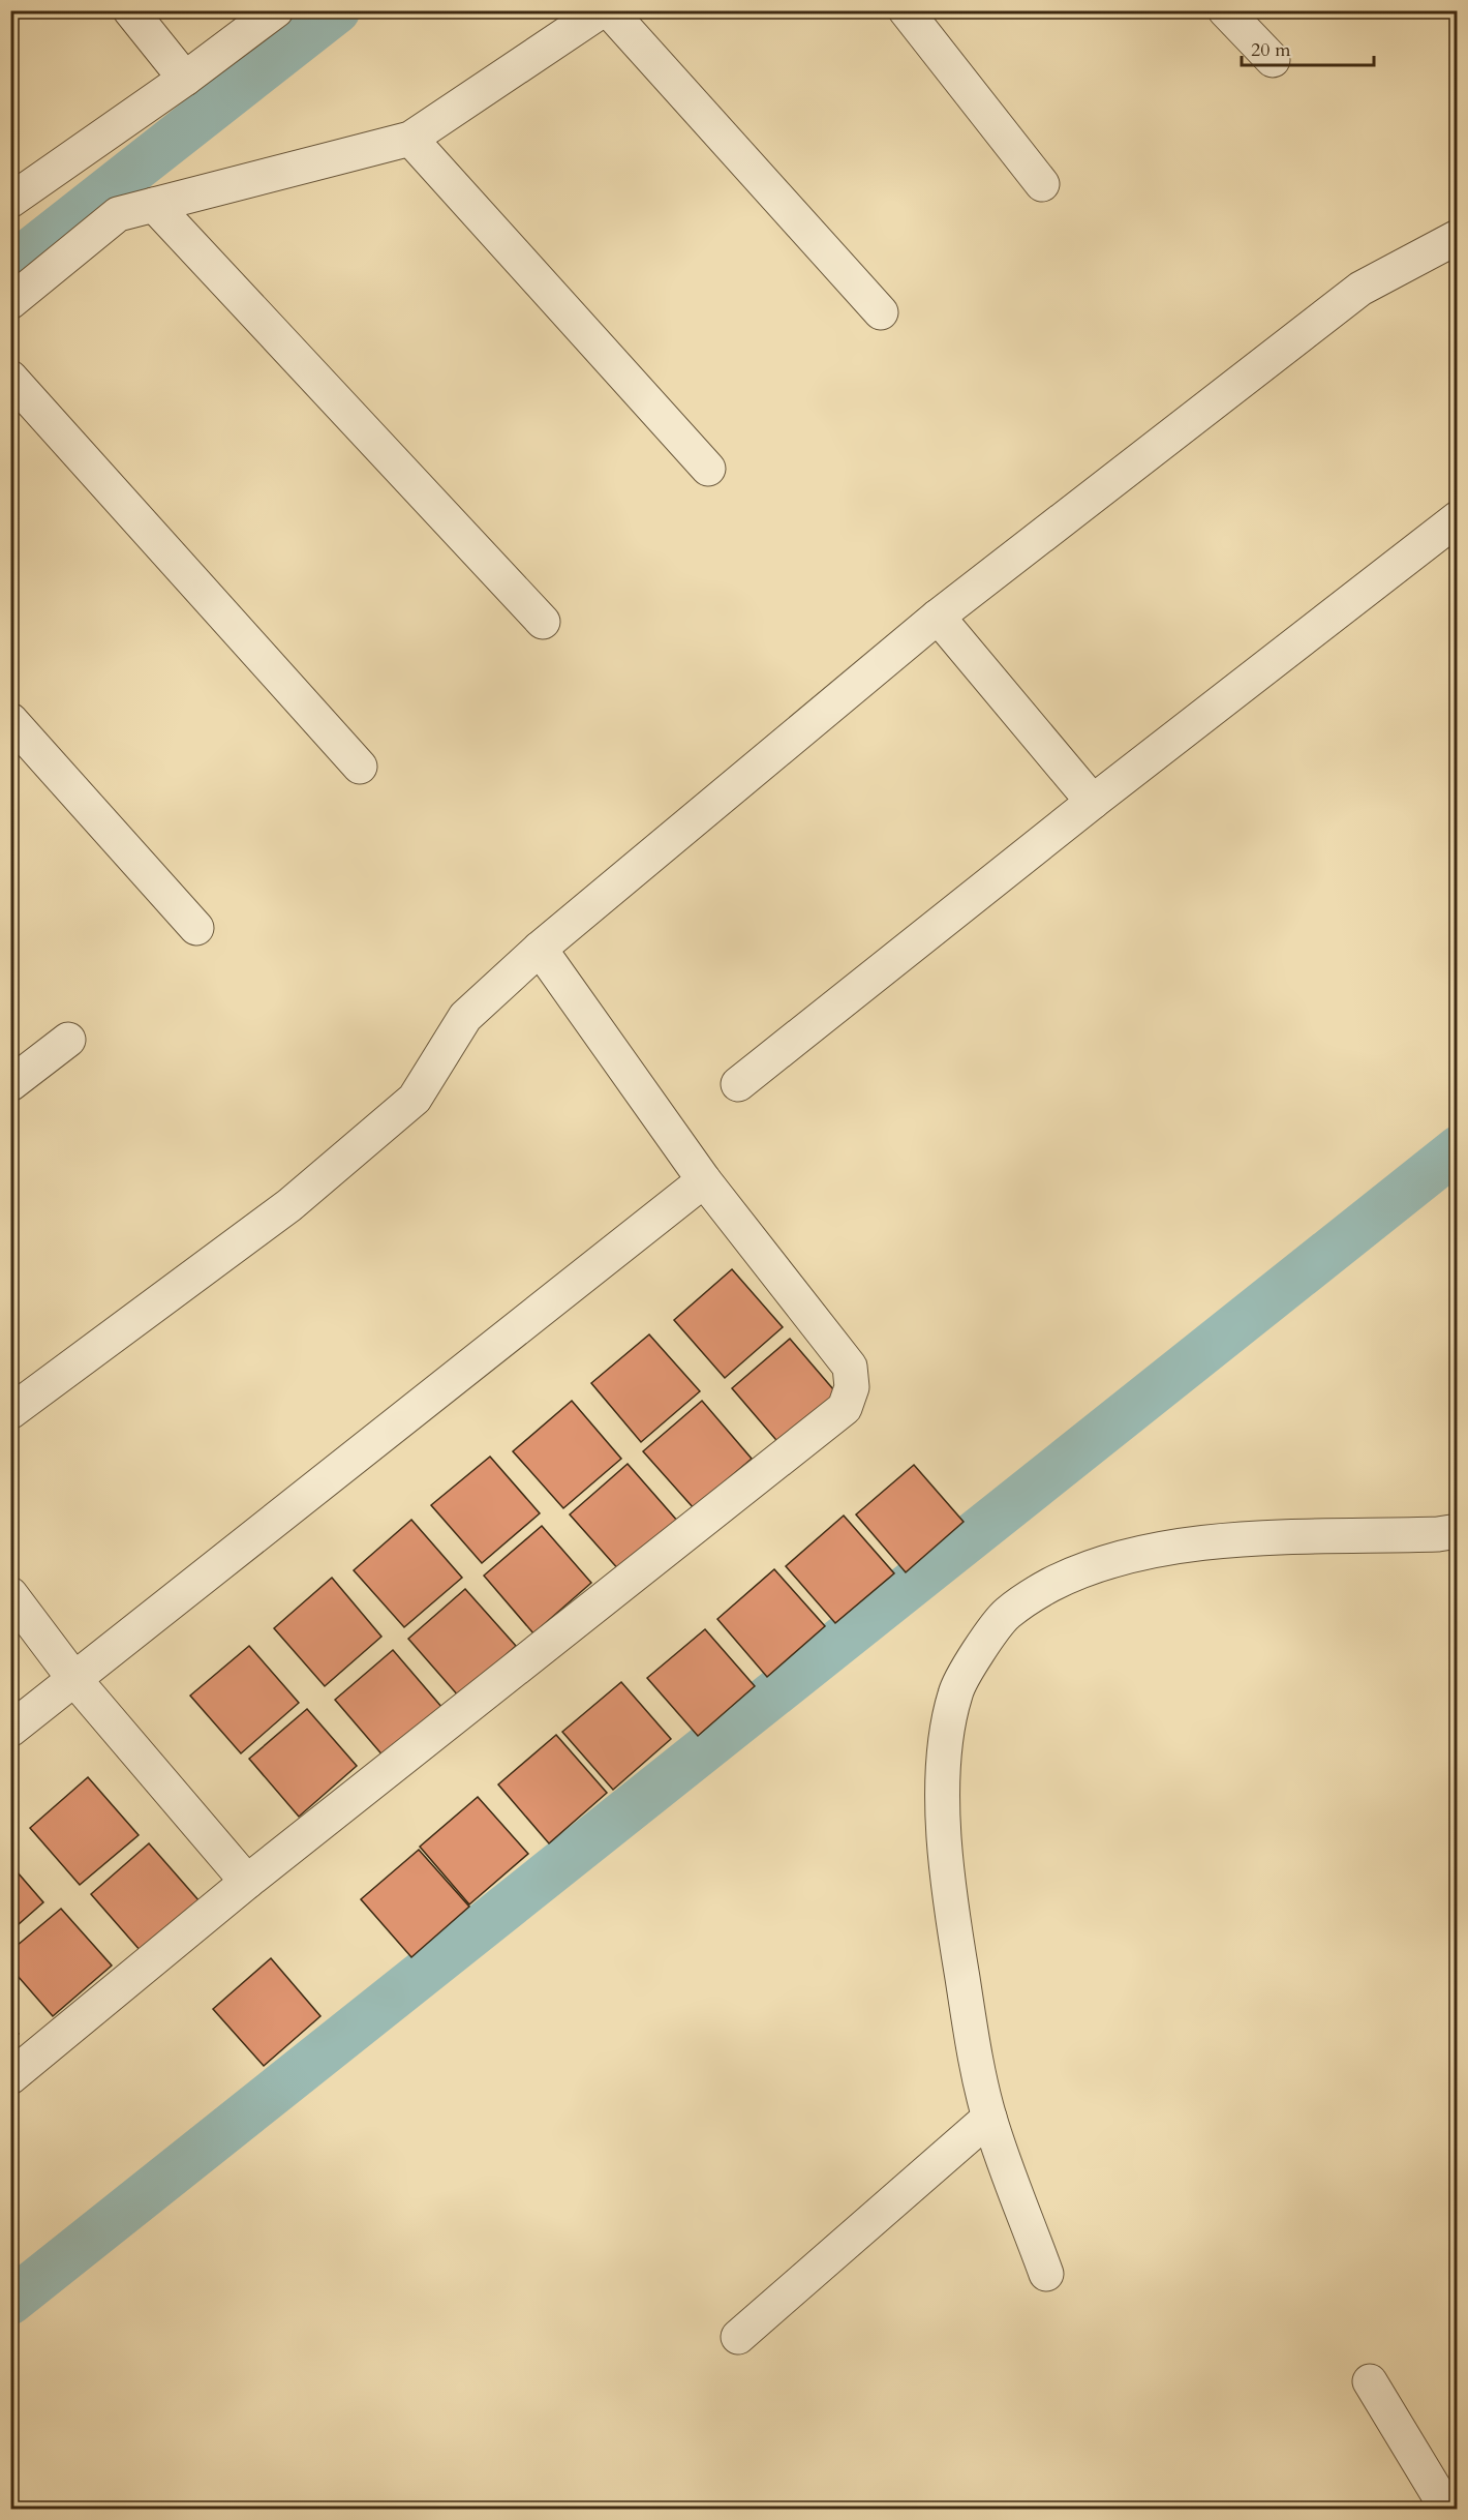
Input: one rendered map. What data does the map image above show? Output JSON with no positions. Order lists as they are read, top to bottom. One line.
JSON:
{"scale_bar":"20 m"}
